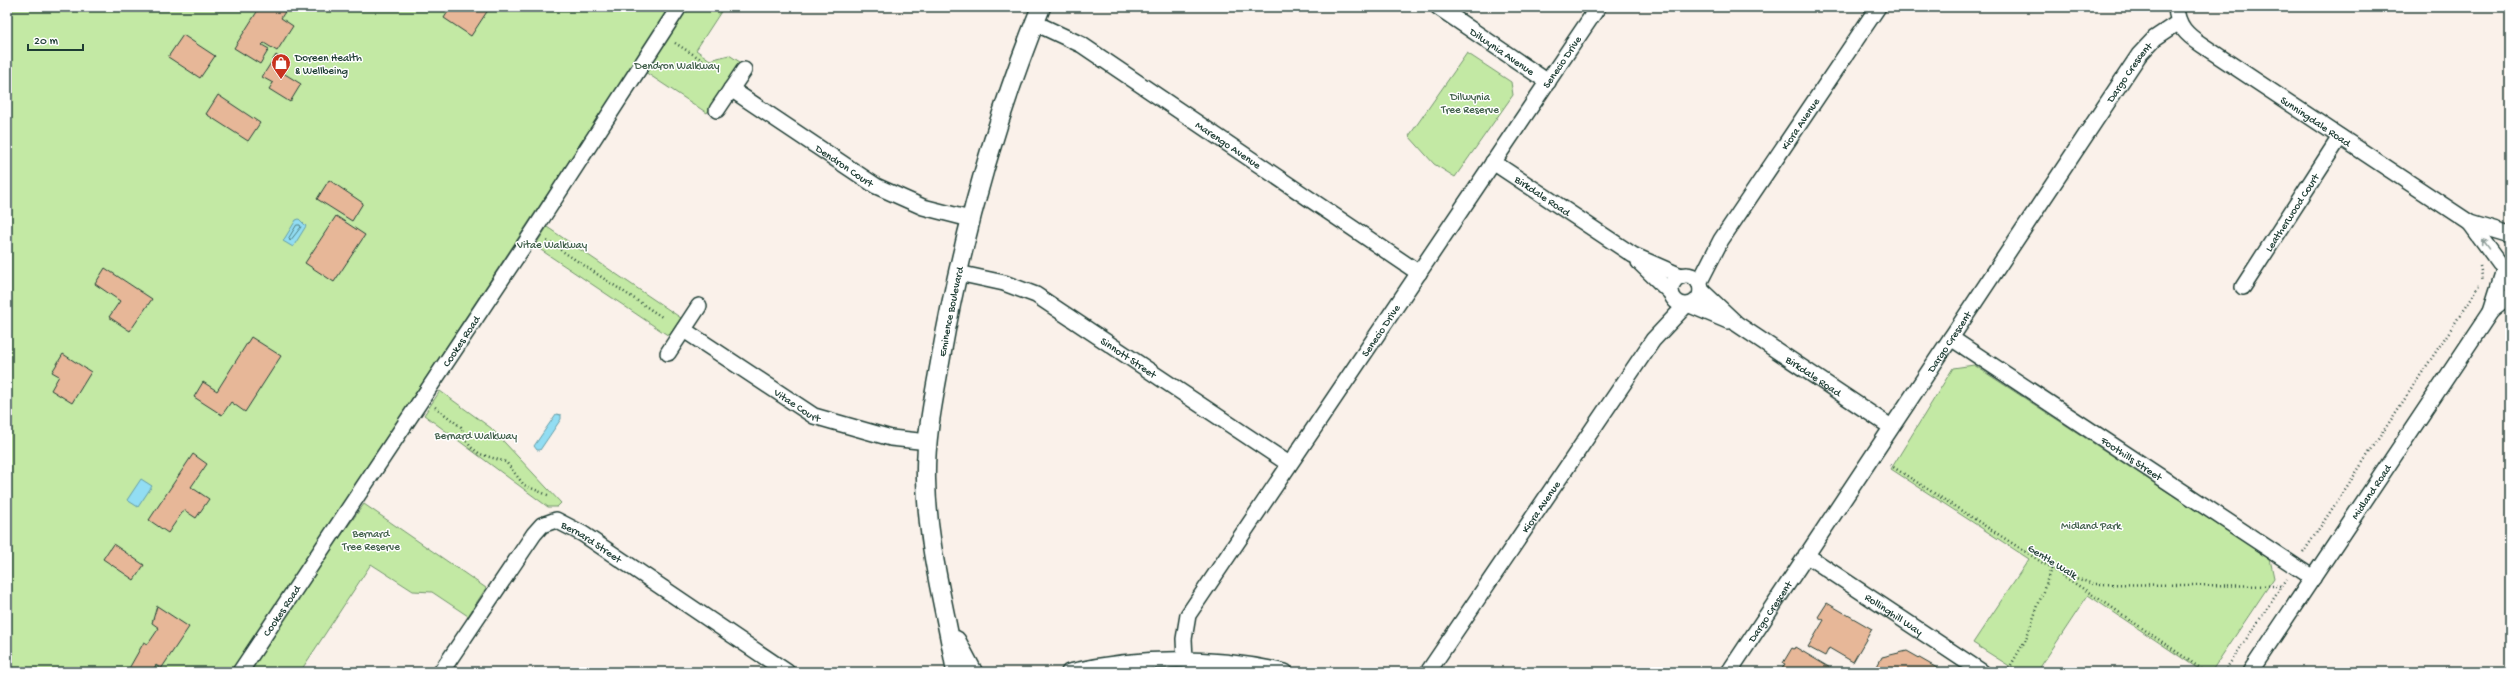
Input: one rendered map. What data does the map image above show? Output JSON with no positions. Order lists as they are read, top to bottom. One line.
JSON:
{"streets":{"street":["Dilwynia Avenue","Senecio Drive","Dargo Crescent","Sunningdale Road","Kiora Avenue","Marengo Avenue","Dendron Court","Birkdale Road","Leatherwood Court","Eminence Boulevard","Cookes Road","Sinnott Street","Vitae Court","Foothills Street","Midland Road","Bernard Street","Rollinghill Way"],"path":["Gentle Walk"]},"crossings":[["Dilwynia Avenue","Senecio Drive"],["Senecio Drive","Marengo Avenue"],["Senecio Drive","Birkdale Road"],["Senecio Drive","Sinnott Street"],["Dargo Crescent","Sunningdale Road"],["Dargo Crescent","Birkdale Road"],["Dargo Crescent","Foothills Street"],["Dargo Crescent","Rollinghill Way"],["Sunningdale Road","Leatherwood Court"],["Sunningdale Road","Midland Road"],["Kiora Avenue","Birkdale Road"],["Marengo Avenue","Eminence Boulevard"],["Dendron Court","Eminence Boulevard"],["Eminence Boulevard","Sinnott Street"],["Eminence Boulevard","Vitae Court"],["Foothills Street","Midland Road"]],"parks":["Dendron Walkway","Dilwynia Tree Reserve","Vitae Walkway","Bernard Walkway","Midland Park","Bernard Tree Reserve"],"places":{"shop":["Doreen Health & Wellbeing"]},"scale_bar":"20 m"}
